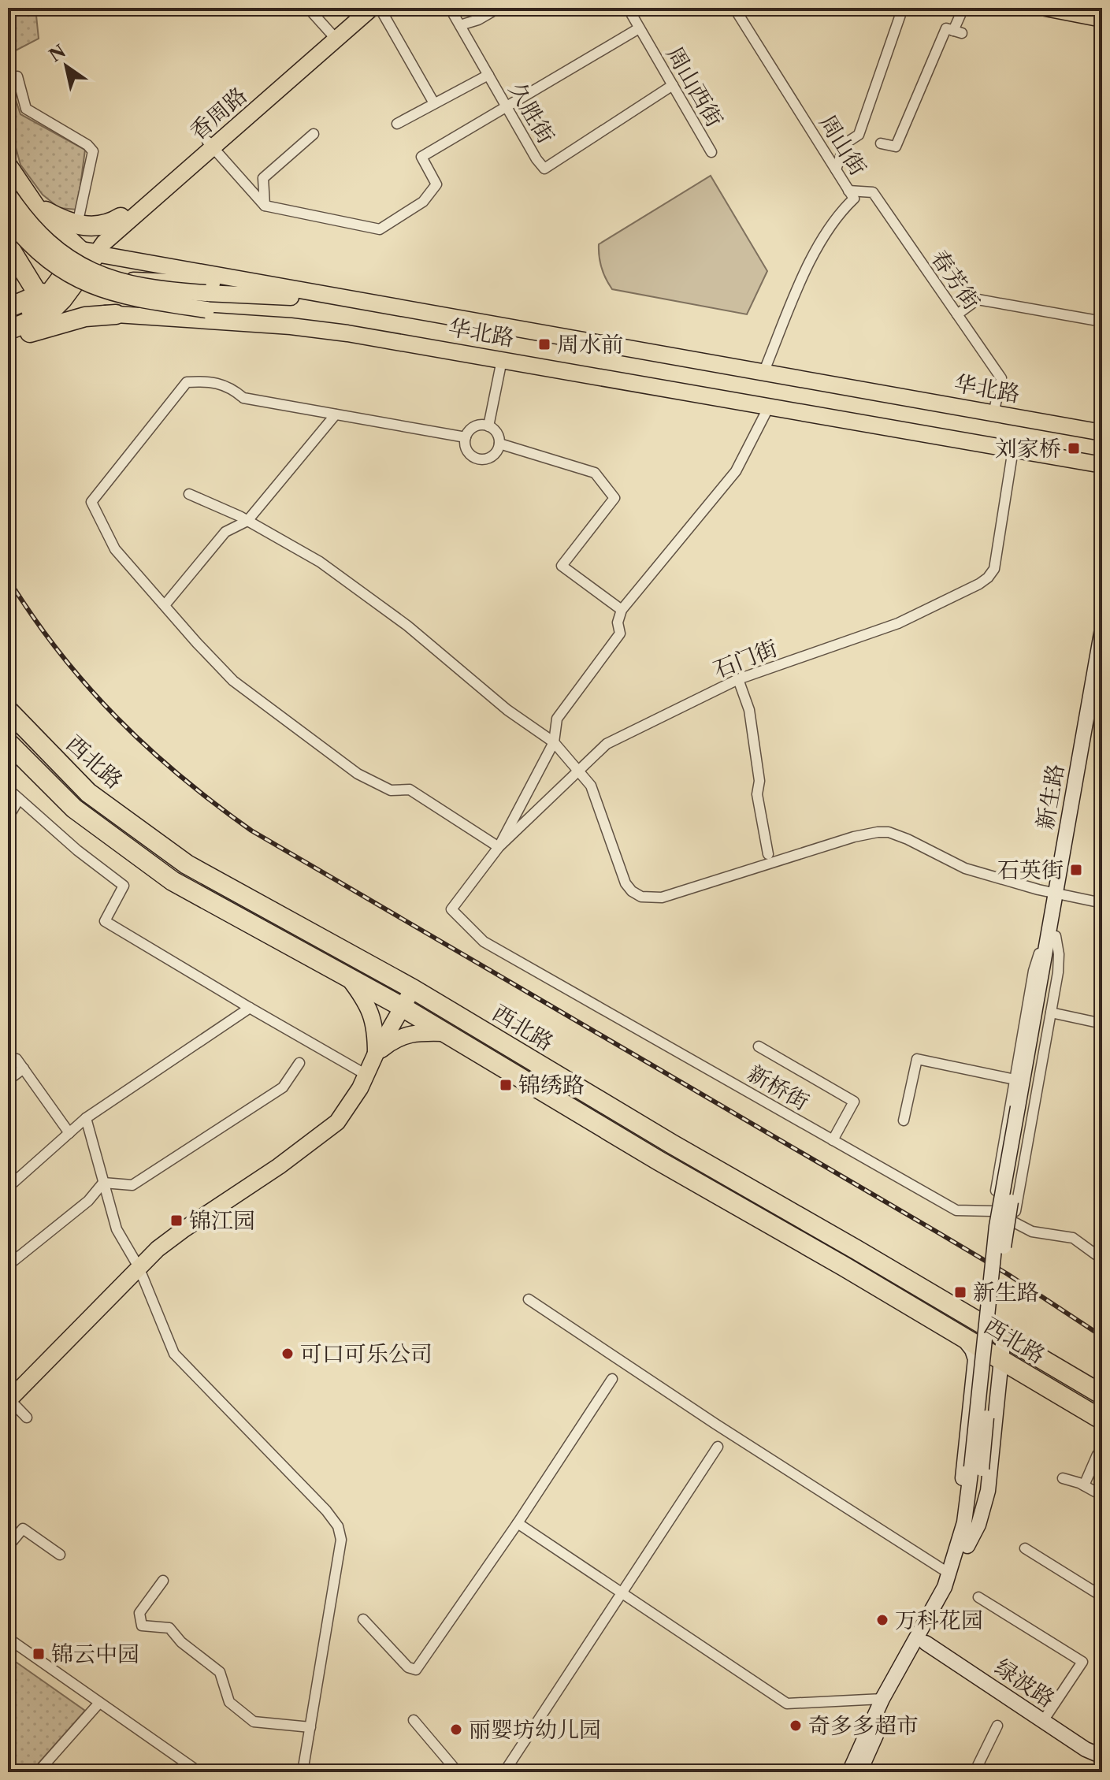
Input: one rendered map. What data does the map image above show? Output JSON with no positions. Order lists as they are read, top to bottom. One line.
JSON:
{"streets":{"highway":["西北路"],"main road":["香周路","华北路","新生路","绿波路"],"street":["周山西街","久胜街","周山街","春芳街","石门街","新桥街"]},"crossings":[["周山西街","久胜街"],["香周路","华北路"],["周山街","春芳街"],["周山街","华北路"],["春芳街","华北路"],["华北路","石门街"],["石门街","新桥街"],["新生路","绿波路"]],"places":{"transit":["周水前","刘家桥","石英街","锦绣路","锦江园","新生路","锦云中园"],"other":["可口可乐公司","万科花园","奇多多超市","丽婴坊幼儿园"]},"north":"top left"}
